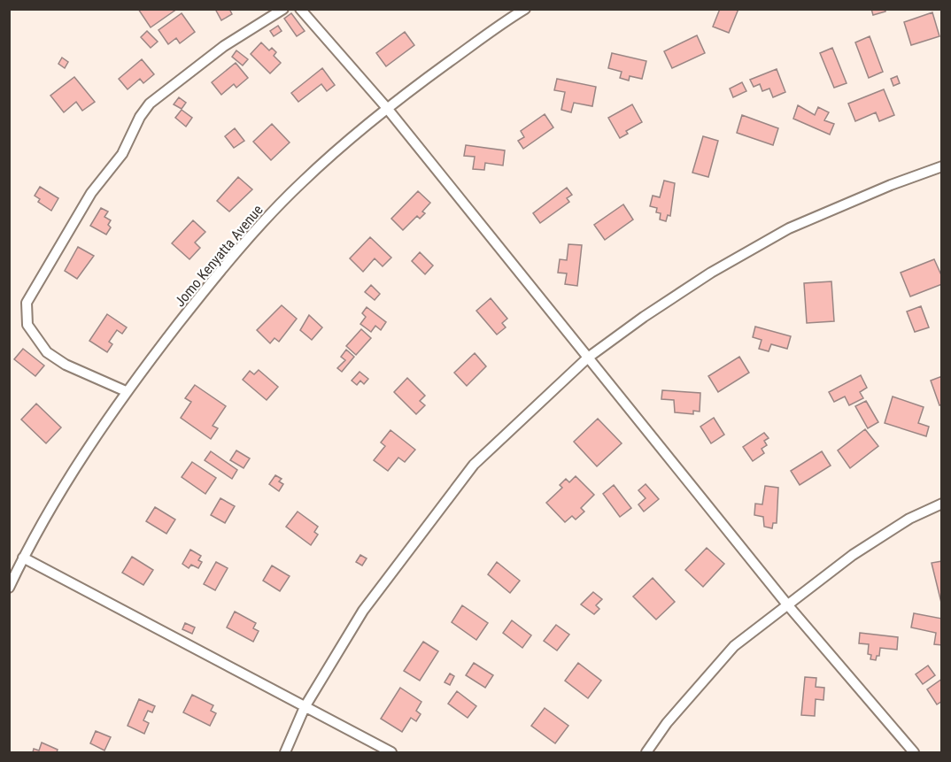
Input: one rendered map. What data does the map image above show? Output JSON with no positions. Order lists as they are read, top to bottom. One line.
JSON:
{"streets":{"street":["Jomo Kenyatta Avenue"]}}
